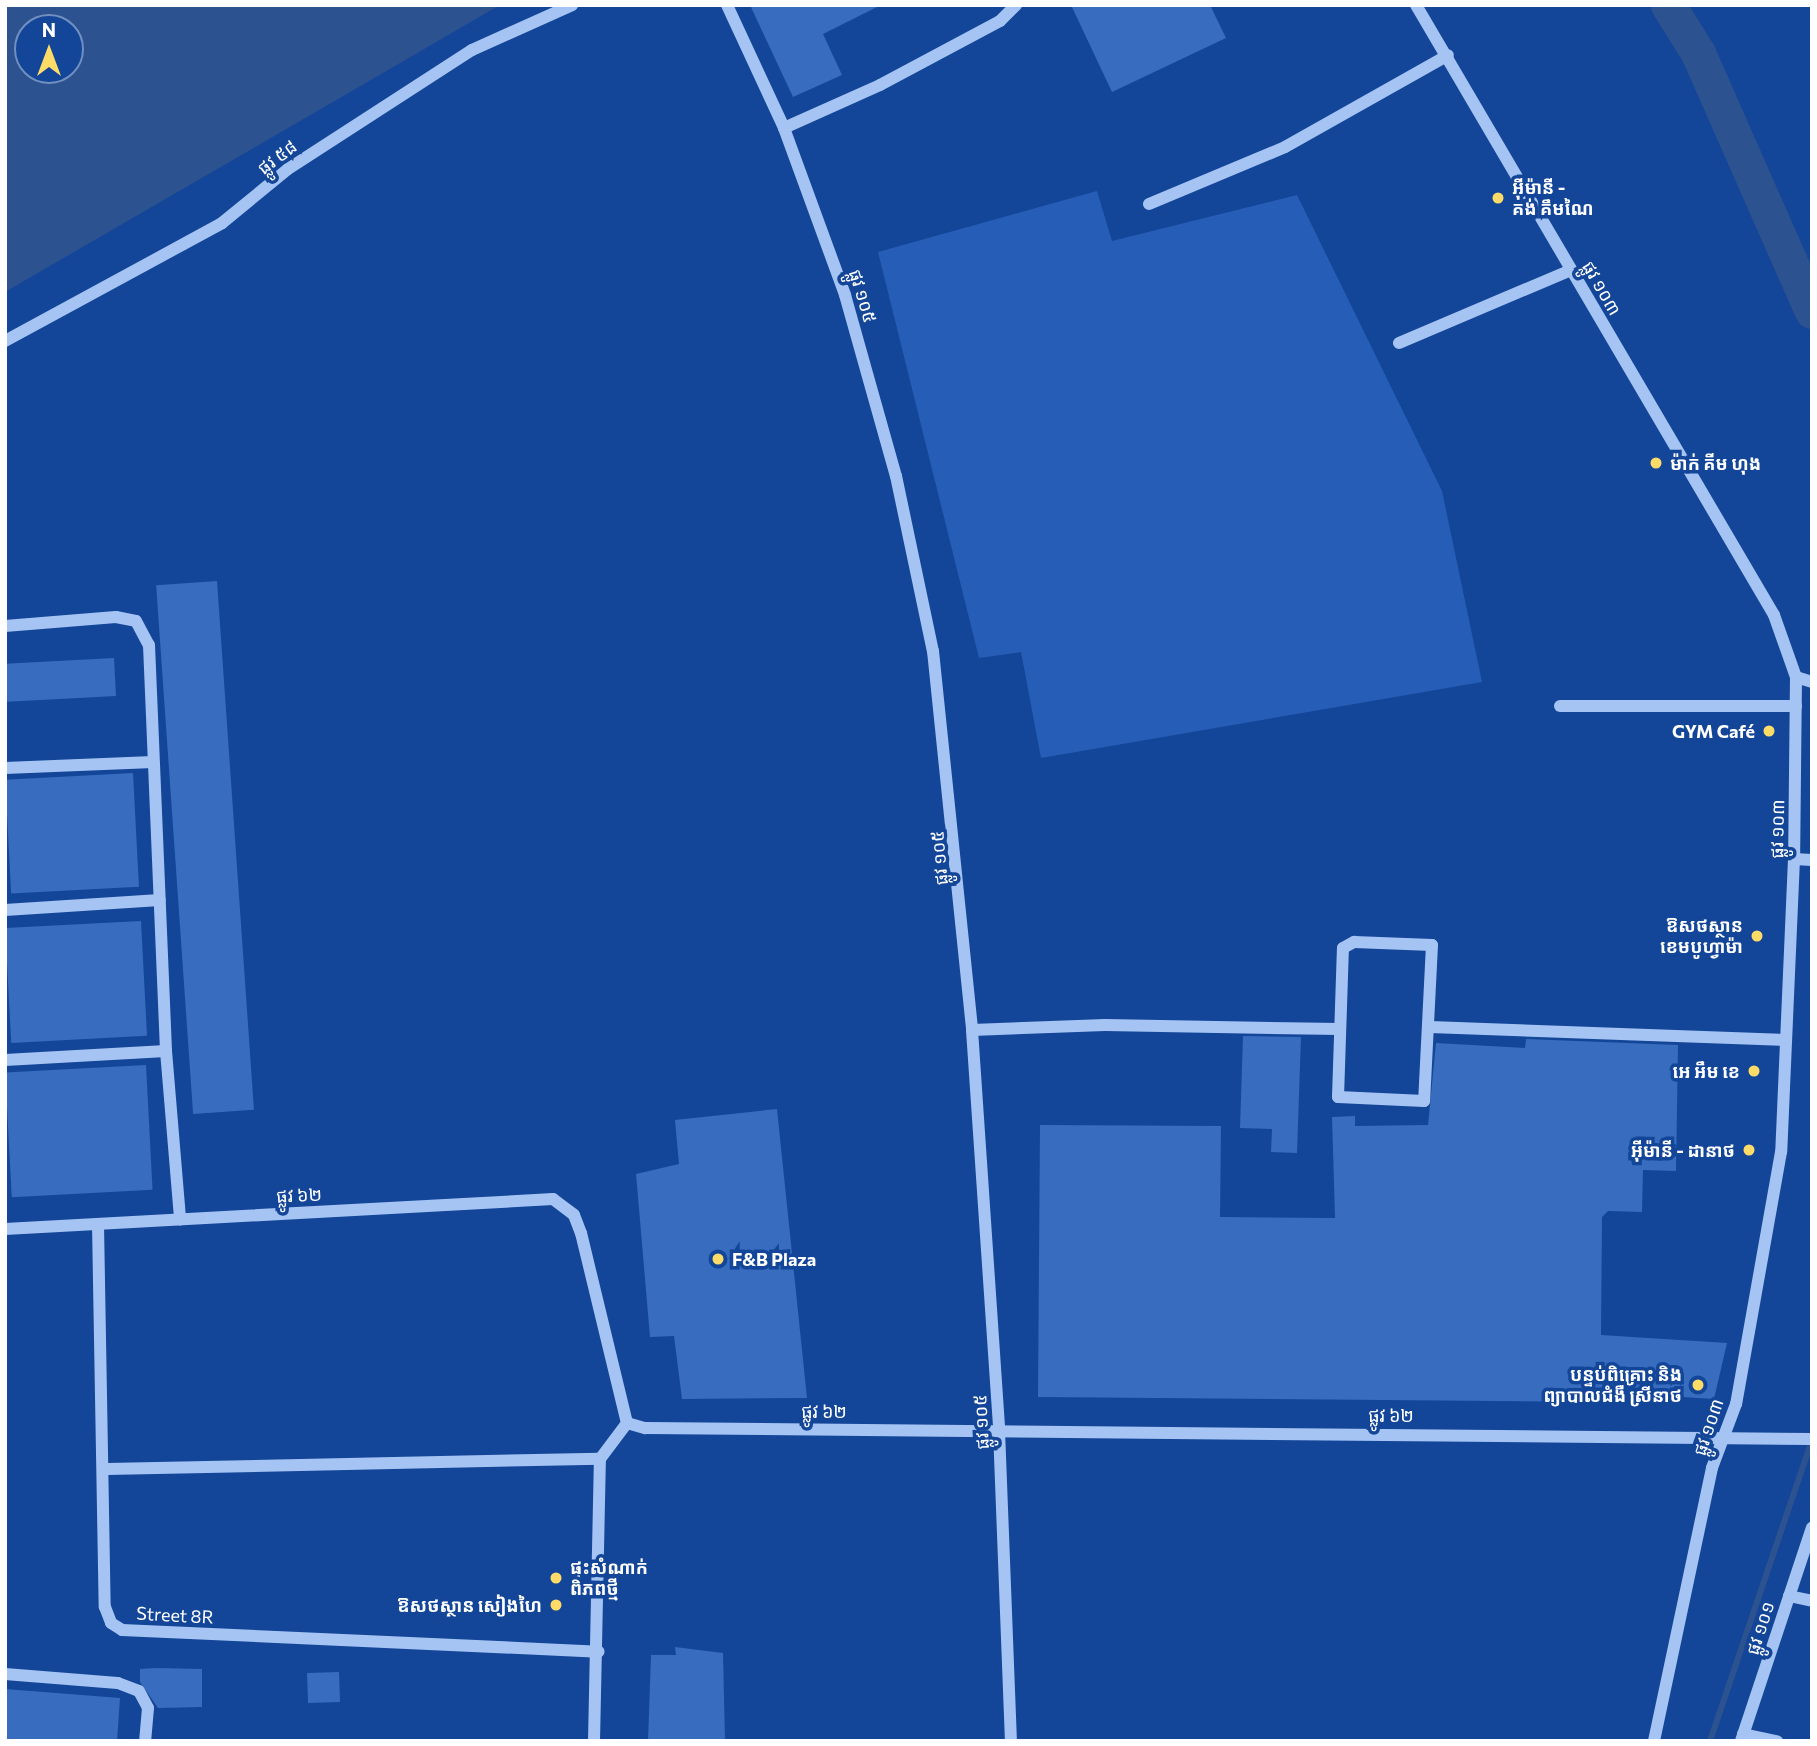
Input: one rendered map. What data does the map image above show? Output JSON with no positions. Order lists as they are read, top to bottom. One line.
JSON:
{"streets":{"street":["ផ្លូវ ៥៨","ផ្លូវ ១០៣","ផ្លូវ ១០៥","ផ្លូវ ៦២","Street 8R","ផ្លូវ ១០១"]},"crossings":[["ផ្លូវ ១០៣","ផ្លូវ ៦២"],["ផ្លូវ ១០៥","ផ្លូវ ៦២"],["ផ្លូវ ៦២","Street 8R"]],"places":["អ៊ីម៉ានី - គង់ គឹមណៃ","ម៉ាក់ គីម ហុង","GYM Café","ឱសថស្ថាន ខេមបូហ្វាម៉ា","អេ អឹម ខេ","អ៊ីម៉ានី - ដានាថ","F&B Plaza","បន្ទប់ពិគ្រោះ និង ព្យាបាលជំងឺ ស្រីនាថ","ផ្ទះសំណាក់ ពិភពថ្មី","ឱសថស្ថាន សៀងហៃ"],"north":"top"}
